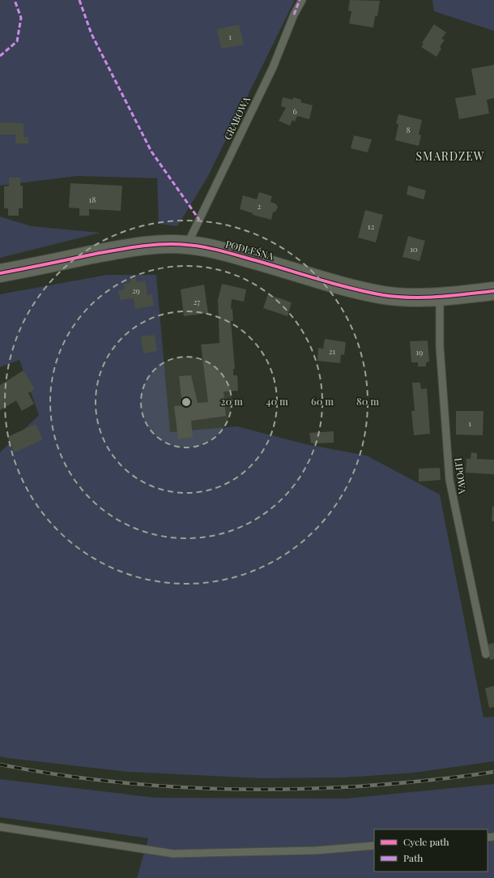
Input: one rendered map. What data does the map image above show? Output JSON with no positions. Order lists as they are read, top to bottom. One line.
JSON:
{"streets":{"street":["PODLEŚNA"],"lane":["GRABOWA","LIPOWA"]},"crossings":[["GRABOWA","PODLEŚNA"],["PODLEŚNA","LIPOWA"]],"districts":["SMARDZEW"],"house_numbers":["1","6","8","18","2","12","10","29","27","21","19","1"],"legend":["Cycle path","Path"],"rings":["20 m","40 m","60 m","80 m"]}
